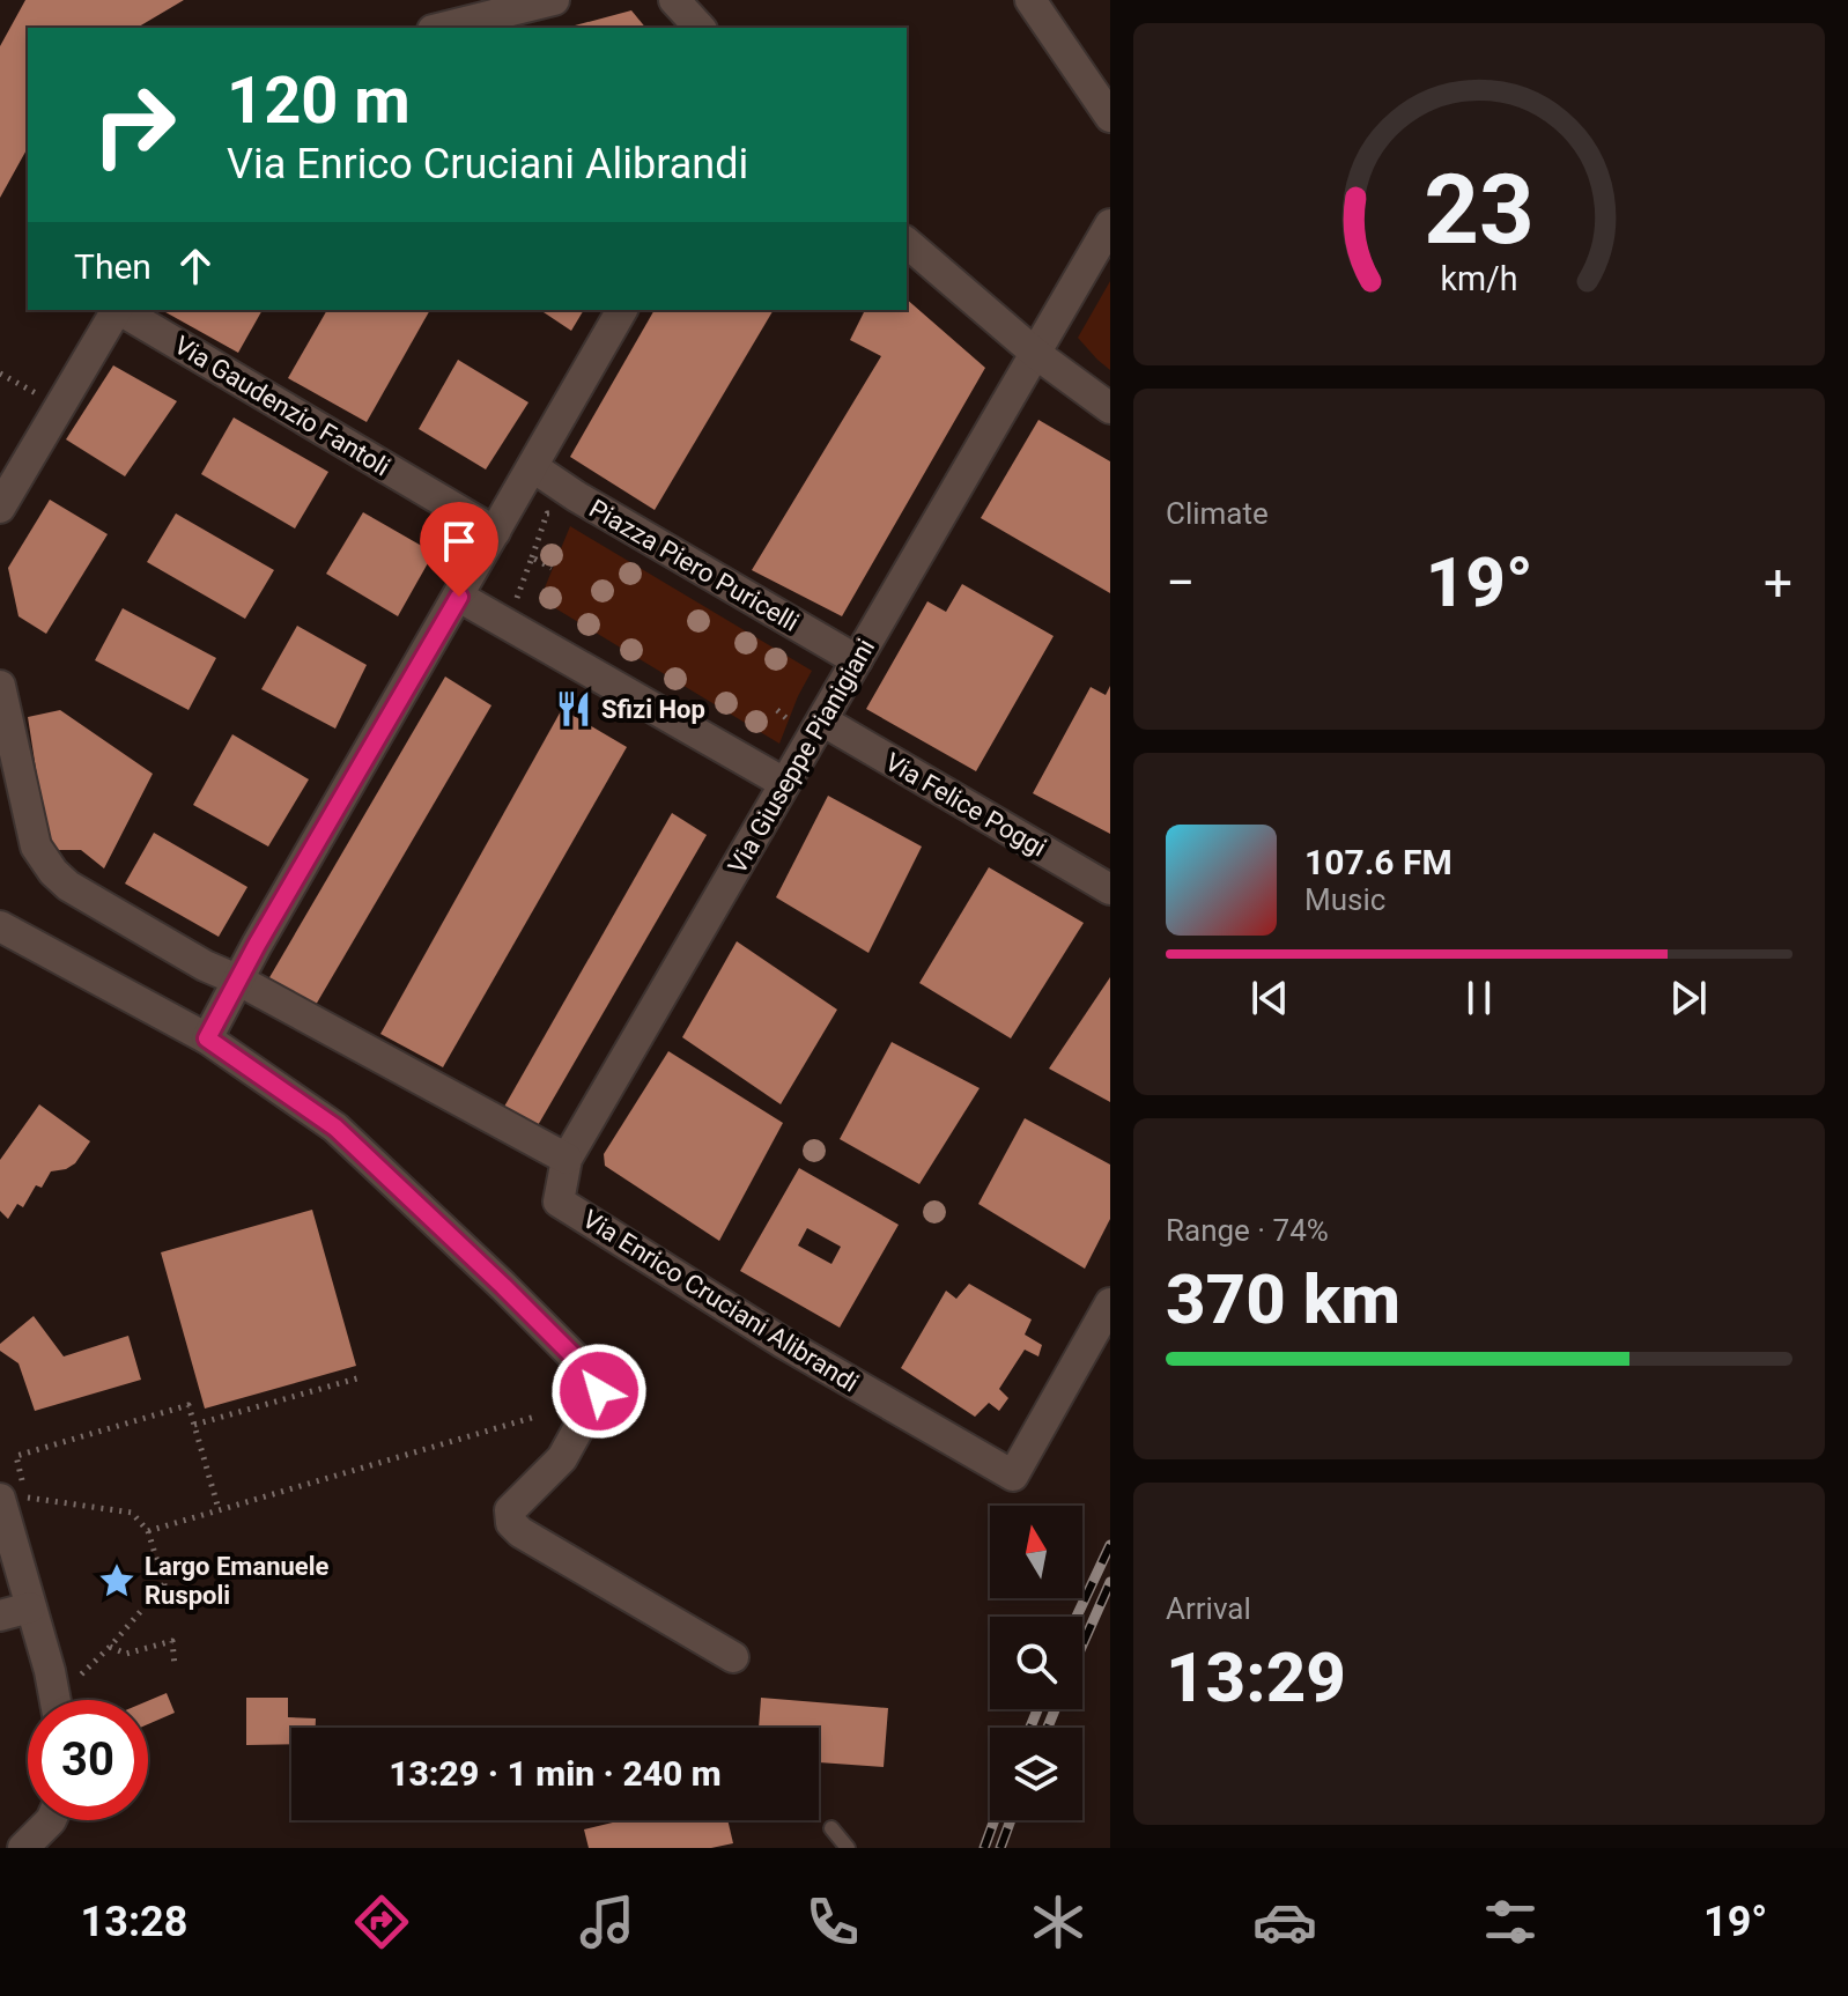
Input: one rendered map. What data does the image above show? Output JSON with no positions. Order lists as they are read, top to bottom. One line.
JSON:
{"streets":{"street":["Via Gaudenzio Fantoli","Piazza Piero Puricelli","Via Giuseppe Pianigiani","Via Felice Poggi","Via Enrico Cruciani Alibrandi"]},"crossings":[["Piazza Piero Puricelli","Via Giuseppe Pianigiani"],["Via Giuseppe Pianigiani","Via Felice Poggi"],["Via Giuseppe Pianigiani","Via Enrico Cruciani Alibrandi"]],"places":{"restaurant":["Sfizi Hop"],"place":["Largo Emanuele Ruspoli"]},"north":"top","page":{"turn":["120 m","Via Enrico Cruciani Alibrandi"],"then":"Then","tile":["Climate",["Range · 74%","370 km"],["Arrival","13:29"]],"heat":["−","19°","+"],"song":["107.6 FM","Music"],"limit":"30","trip":"13:29 · 1 min · 240 m","tabs":["13:28","19°"],"gauge":["23","km/h"]}}
